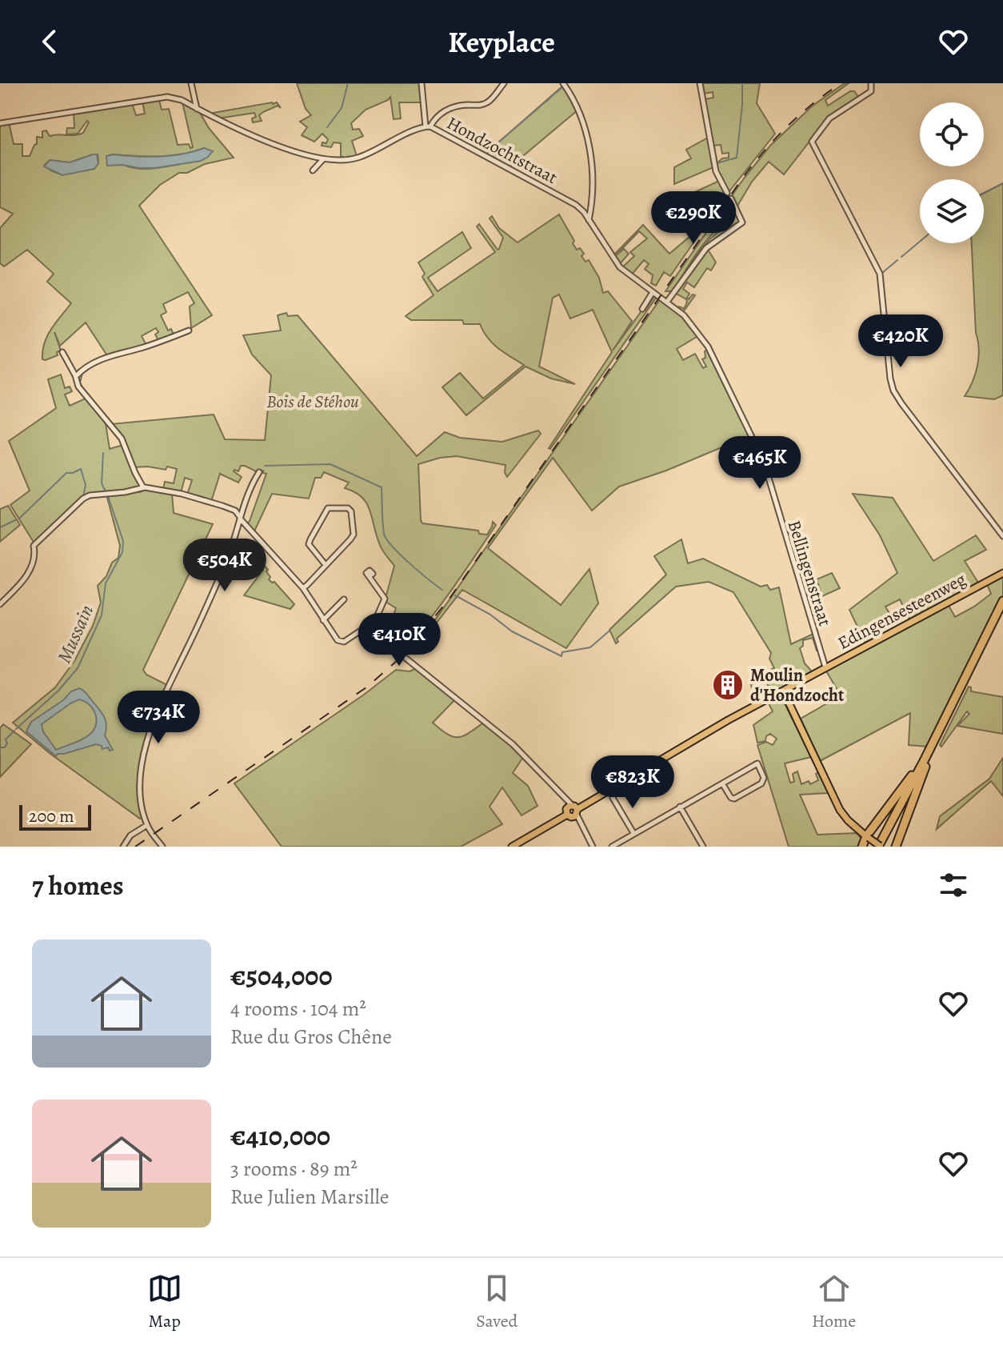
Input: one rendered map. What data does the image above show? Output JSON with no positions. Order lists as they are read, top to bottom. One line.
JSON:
{"streets":{"main road":["Edingensesteenweg"],"street":["Hondzochtstraat","Bellingenstraat"]},"crossings":[["Hondzochtstraat","Bellingenstraat"],["Bellingenstraat","Edingensesteenweg"]],"water":["Mussain"],"parks":["Bois de Stéhou"],"places":{"building":["Moulin d'Hondzocht"]},"scale_bar":"200 m","page":{"header":"Keyplace","price":["€290K","€420K","€465K","€504K","€410K","€734K","€823K"],"scale":"200 m","heading":"7 homes","list":[{"name":"€504,000","note":"4 rooms · 104 m² · Rue du Gros Chêne"},{"name":"€410,000","note":"3 rooms · 89 m² · Rue Julien Marsille"}],"tabs":["Map","Saved","Home"]}}
